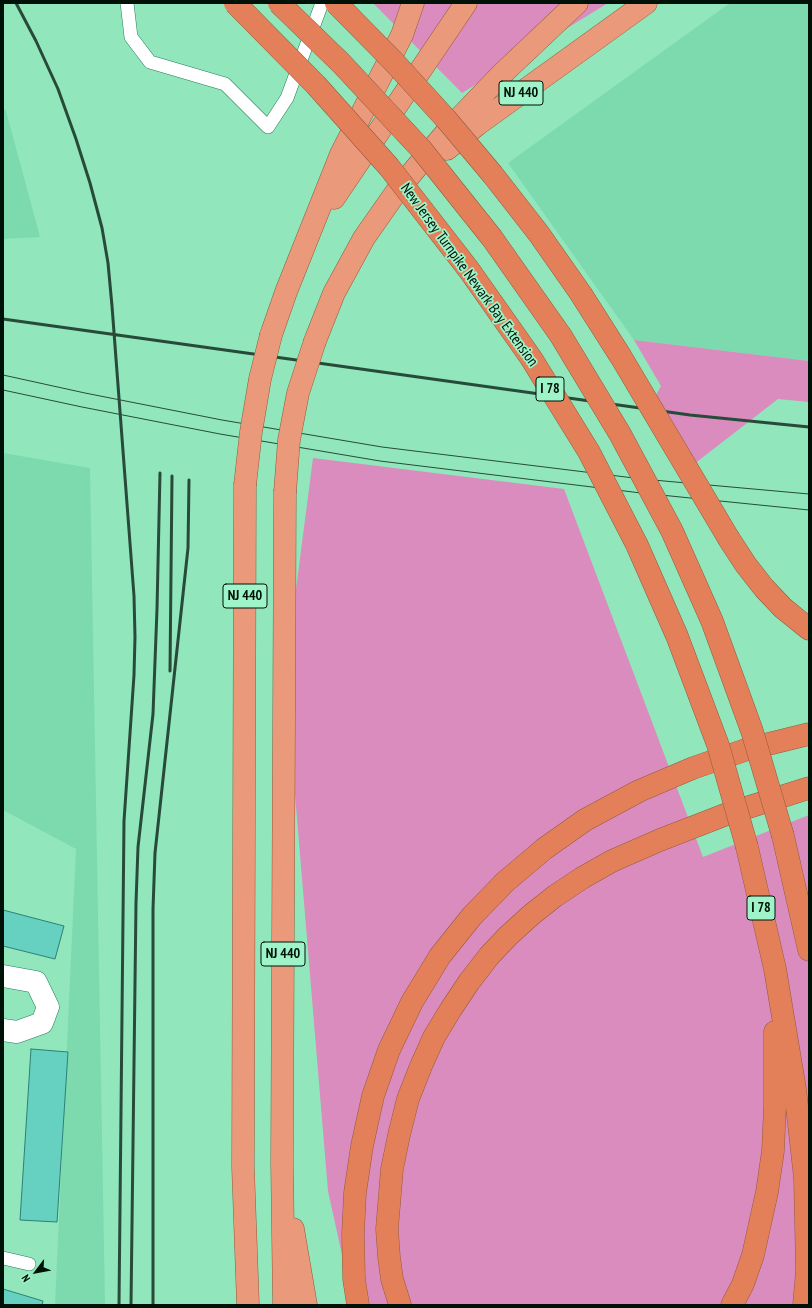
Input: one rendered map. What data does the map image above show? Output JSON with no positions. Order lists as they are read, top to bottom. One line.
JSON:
{"streets":{"highway":["NJ 440","New Jersey Turnpike Newark Bay Extension","I 78"]},"north":"bottom left"}
